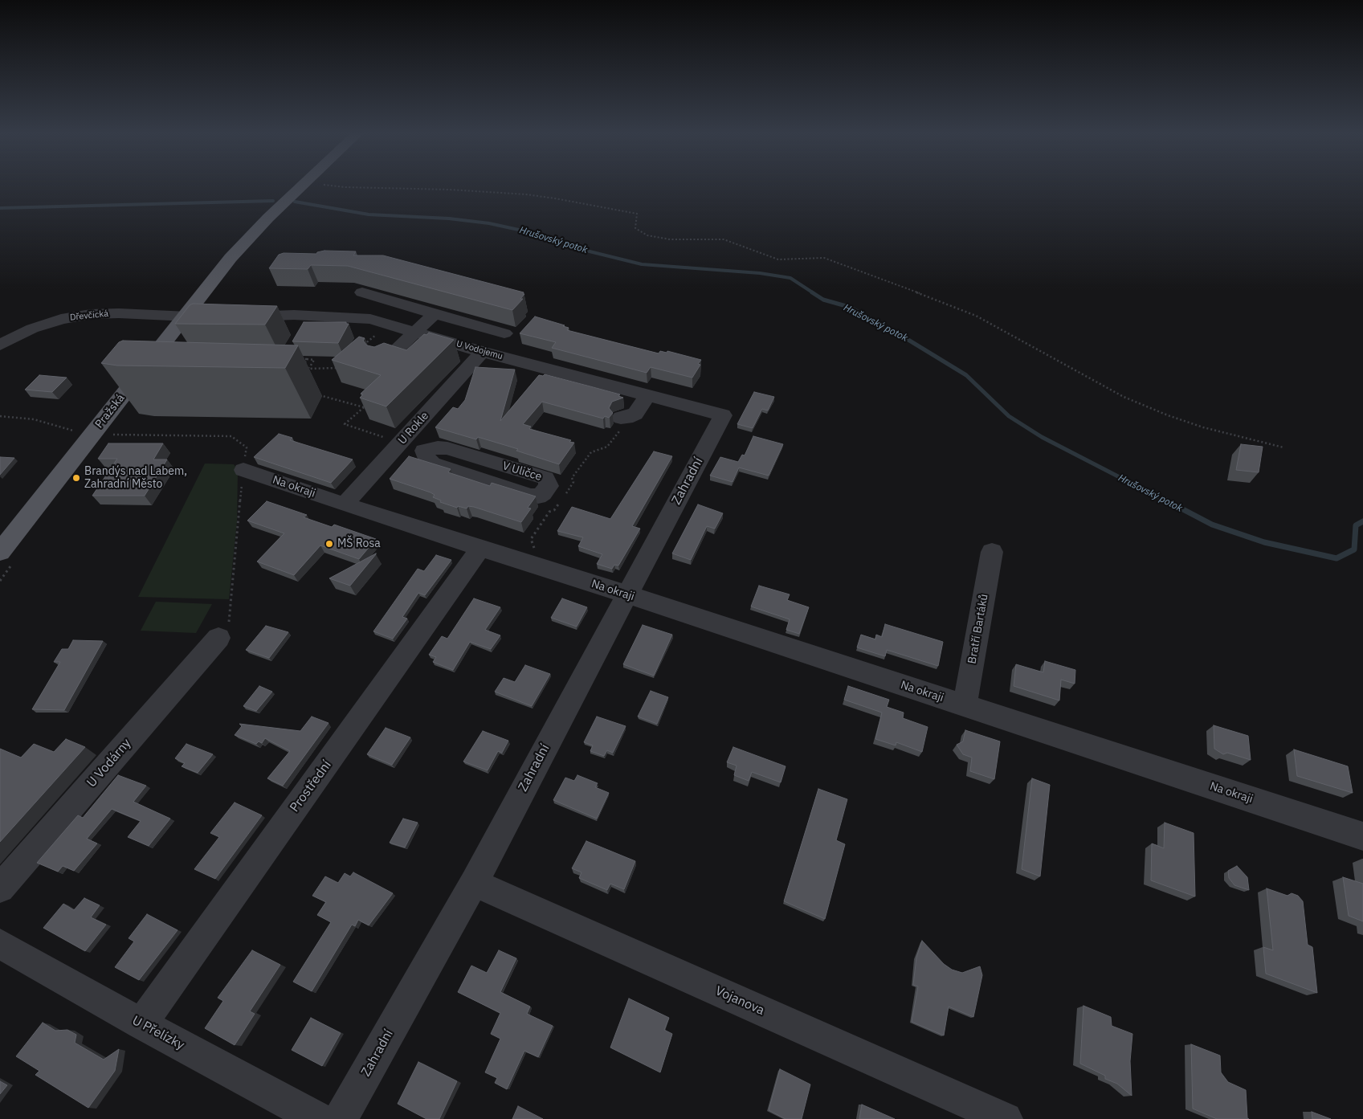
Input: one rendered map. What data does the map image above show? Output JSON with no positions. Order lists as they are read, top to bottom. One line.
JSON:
{"streets":{"main road":["Pražská"],"street":["Dřevčická","U Vodojemu","U Rokle","V Uličce","Zahradní","Na okraji","Bratří Bartáků","U Vodárny","Prostřední","Vojanova","U Přelízky"]},"crossings":[["Dřevčická","U Vodojemu"],["Dřevčická","Pražská"],["U Vodojemu","Pražská"],["U Vodojemu","U Rokle"],["U Vodojemu","Zahradní"],["U Rokle","V Uličce"],["U Rokle","Na okraji"],["Zahradní","Na okraji"],["Zahradní","Vojanova"],["Na okraji","Bratří Bartáků"],["Na okraji","Prostřední"],["Prostřední","U Přelízky"]],"water":["Hrušovský potok"],"places":["Brandýs nad Labem, Zahradní Město","MŠ Rosa"]}
